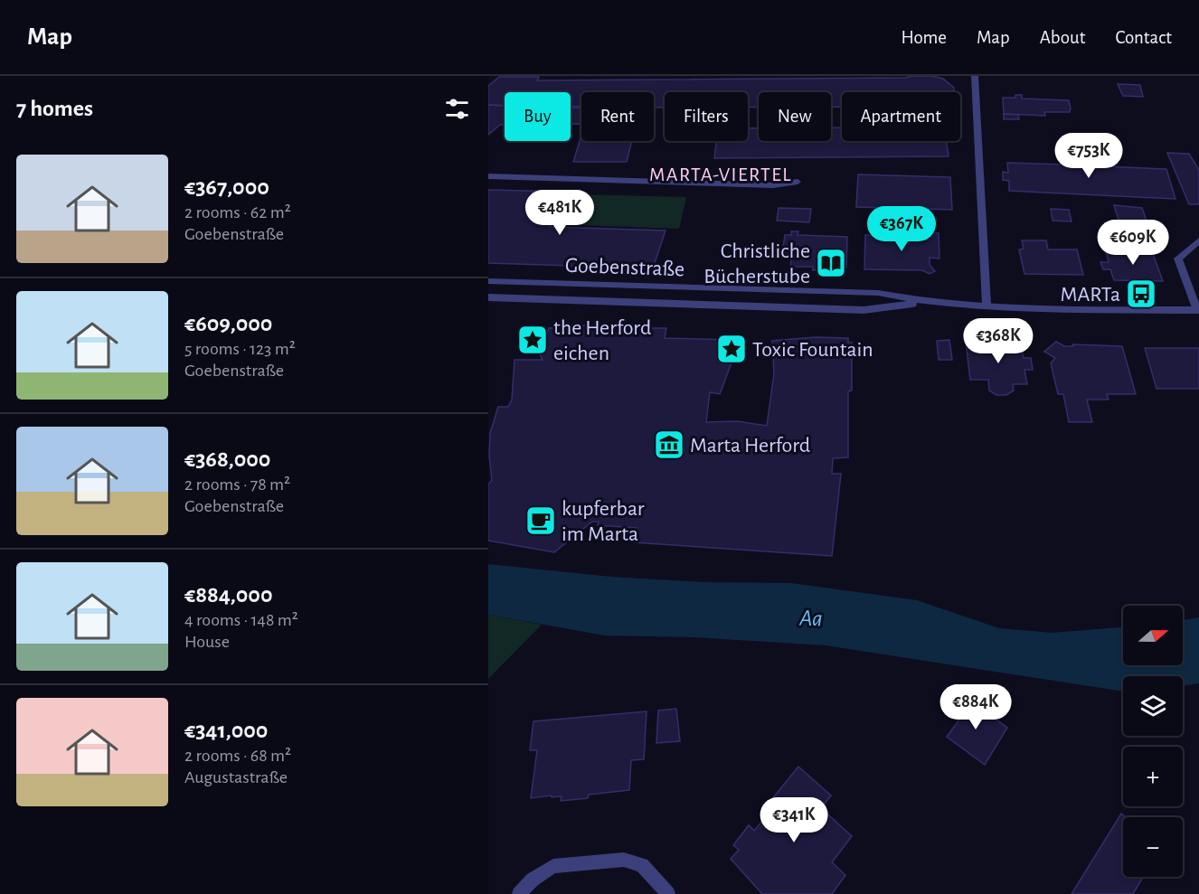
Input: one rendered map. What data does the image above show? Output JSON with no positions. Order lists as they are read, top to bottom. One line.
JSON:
{"streets":{"street":["Goebenstraße"]},"districts":["MARTA-VIERTEL"],"water":["Aa"],"places":{"library":["Christliche Bücherstube"],"bus stop":["MARTa"],"place":["the Herford eichen","Toxic Fountain"],"museum":["Marta Herford"],"cafe":["kupferbar im Marta"]},"north":"right","page":{"header":"Map","nav":["Home","Map","About","Contact"],"heading":"7 homes","chip":["Buy","Rent","Filters","New","Apartment"],"price":["€753K","€481K","€367K","€609K","€368K","€884K","€341K"],"list":[{"name":"€367,000","note":"2 rooms · 62 m² · Goebenstraße"},{"name":"€609,000","note":"5 rooms · 123 m² · Goebenstraße"},{"name":"€368,000","note":"2 rooms · 78 m² · Goebenstraße"},{"name":"€884,000","note":"4 rooms · 148 m² · House"},{"name":"€341,000","note":"2 rooms · 68 m² · Augustastraße"}],"map_buttons":["+","−"]}}
